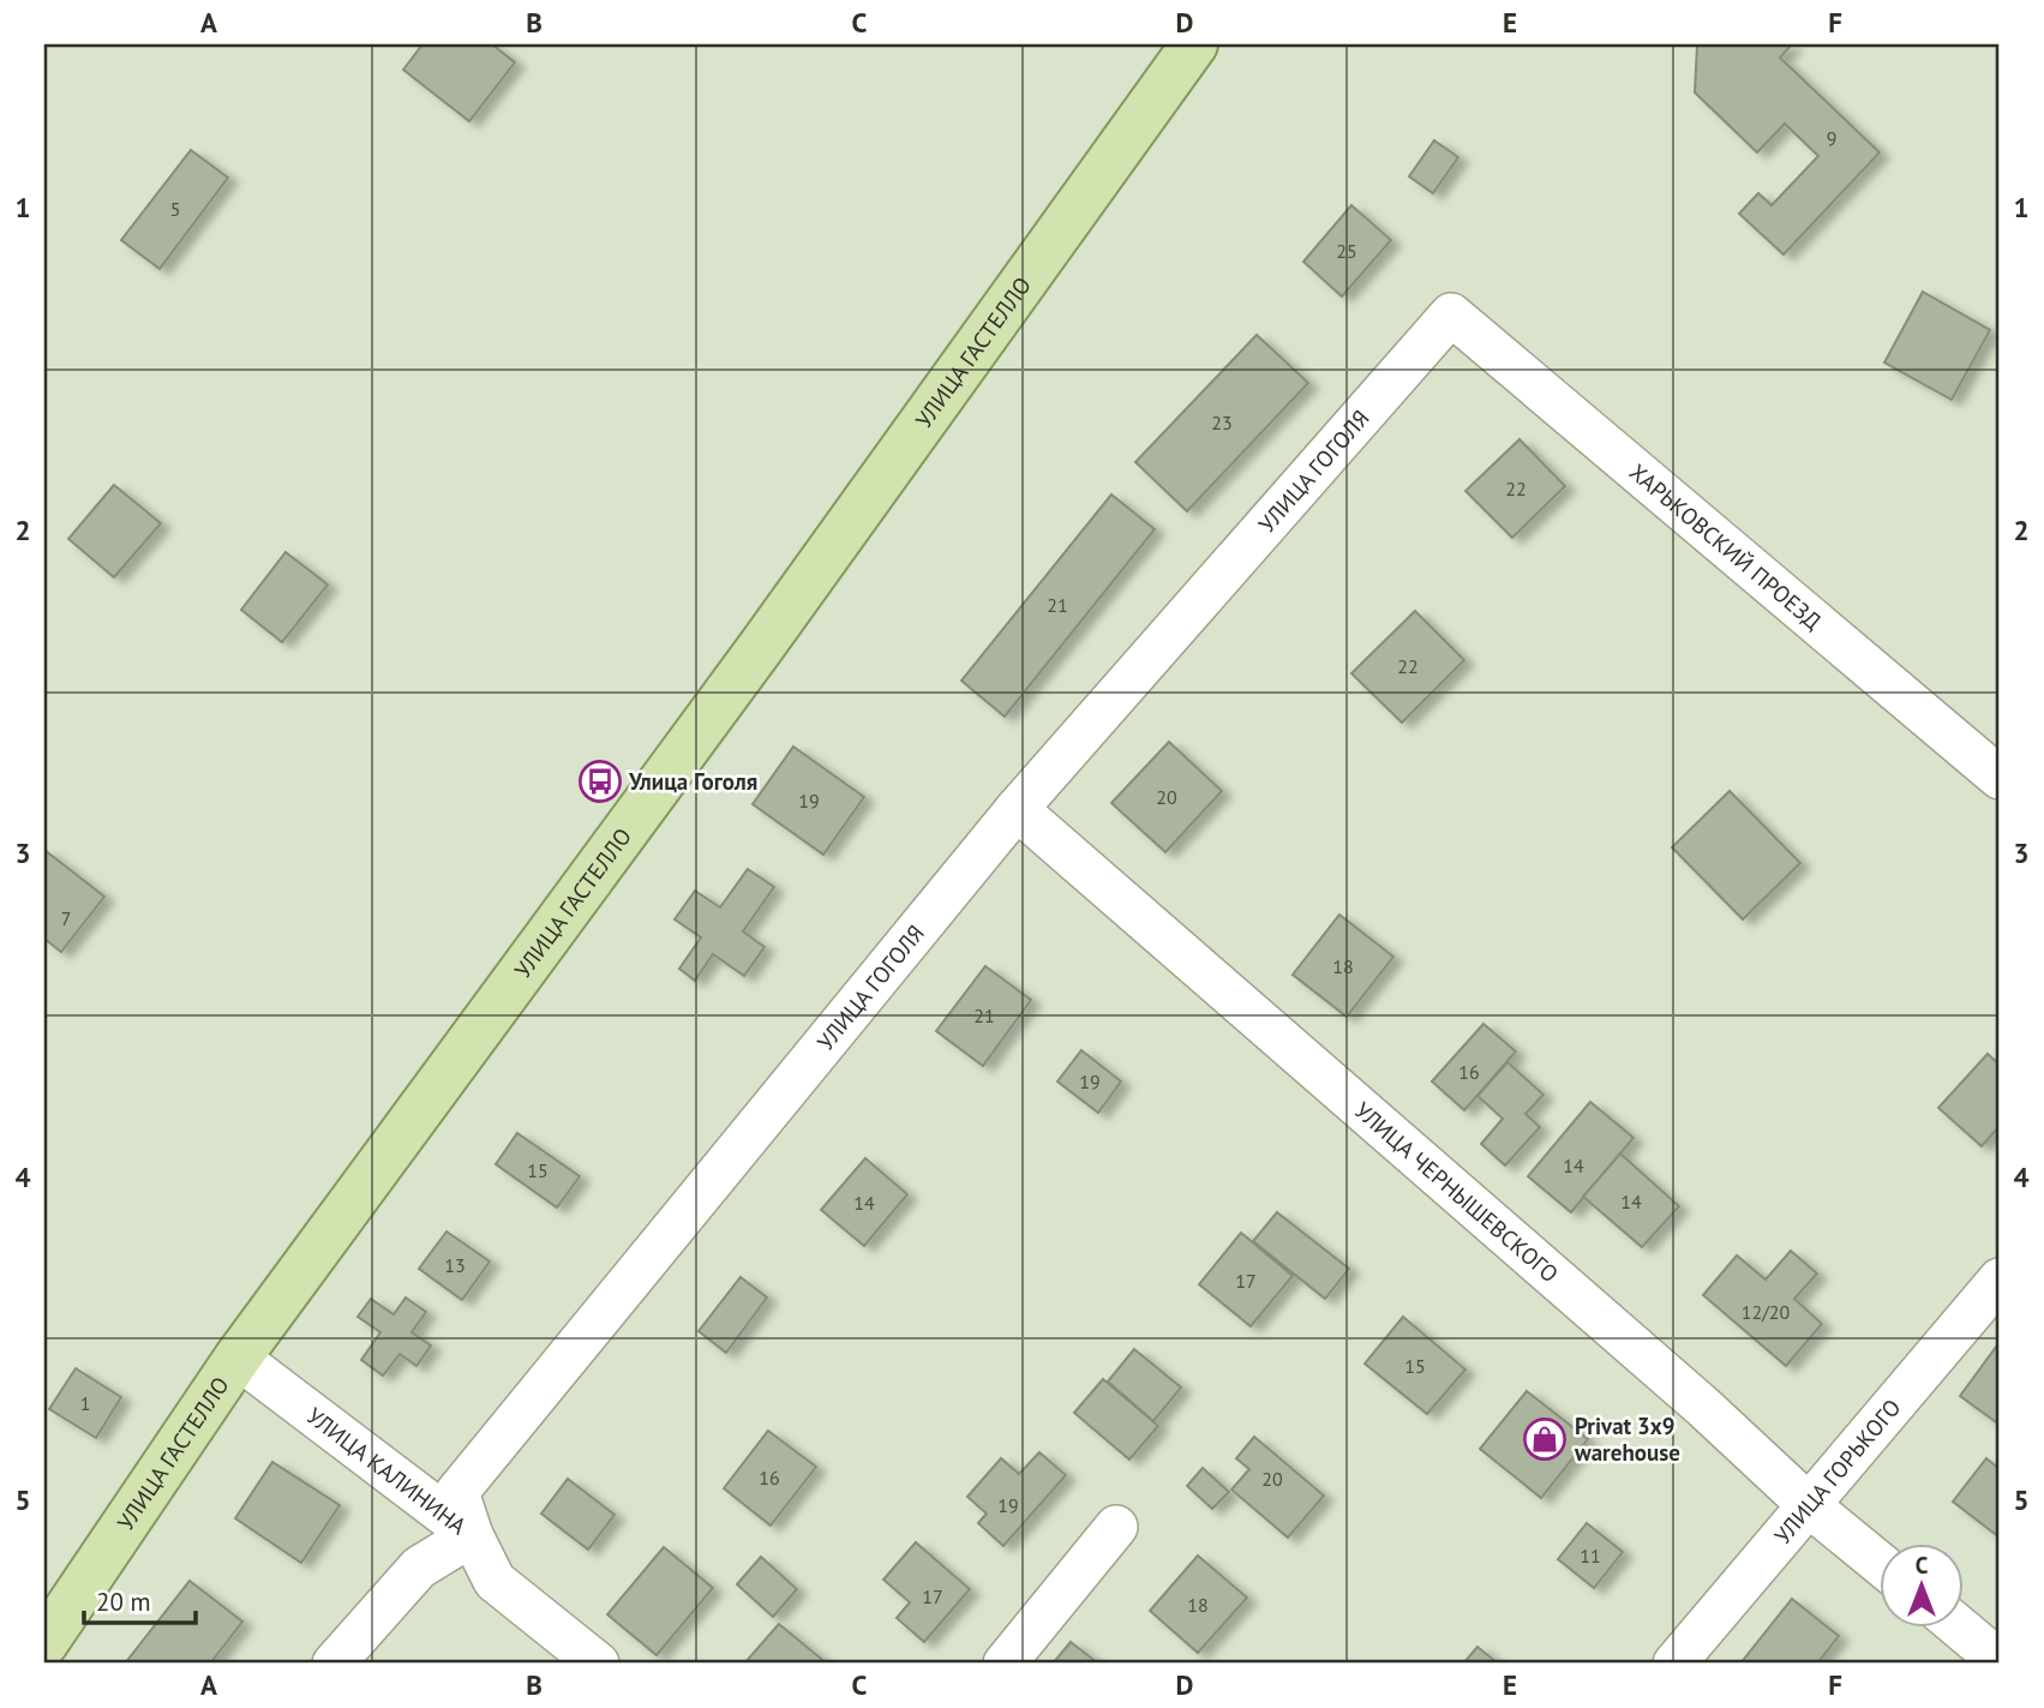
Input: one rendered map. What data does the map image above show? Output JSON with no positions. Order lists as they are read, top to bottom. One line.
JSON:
{"streets":{"main road":["УЛИЦА ГАСТЕЛЛО"],"street":["УЛИЦА ГОГОЛЯ","ХАРЬКОВСКИЙ ПРОЕЗД","УЛИЦА ЧЕРНЫШЕВСКОГО","УЛИЦА КАЛИНИНА","УЛИЦА ГОРЬКОГО"]},"crossings":[["УЛИЦА ГАСТЕЛЛО","УЛИЦА КАЛИНИНА"],["УЛИЦА ГОГОЛЯ","ХАРЬКОВСКИЙ ПРОЕЗД"],["УЛИЦА ГОГОЛЯ","УЛИЦА ЧЕРНЫШЕВСКОГО"],["УЛИЦА ГОГОЛЯ","УЛИЦА КАЛИНИНА"],["УЛИЦА ЧЕРНЫШЕВСКОГО","УЛИЦА ГОРЬКОГО"]],"places":{"bus stop":["Улица Гоголя"],"shop":["Privat 3x9 warehouse"]},"house_numbers":["9","5","25","23","22","21","22","20","19","7","18","21","16","19","14","15","14","14","13","17","12/20","15","1","16","20","19","11","17","18"],"scale_bar":"20 m","north":"top","grid":{"columns":["A","B","C","D","E","F"],"rows":["1","2","3","4","5"]}}
